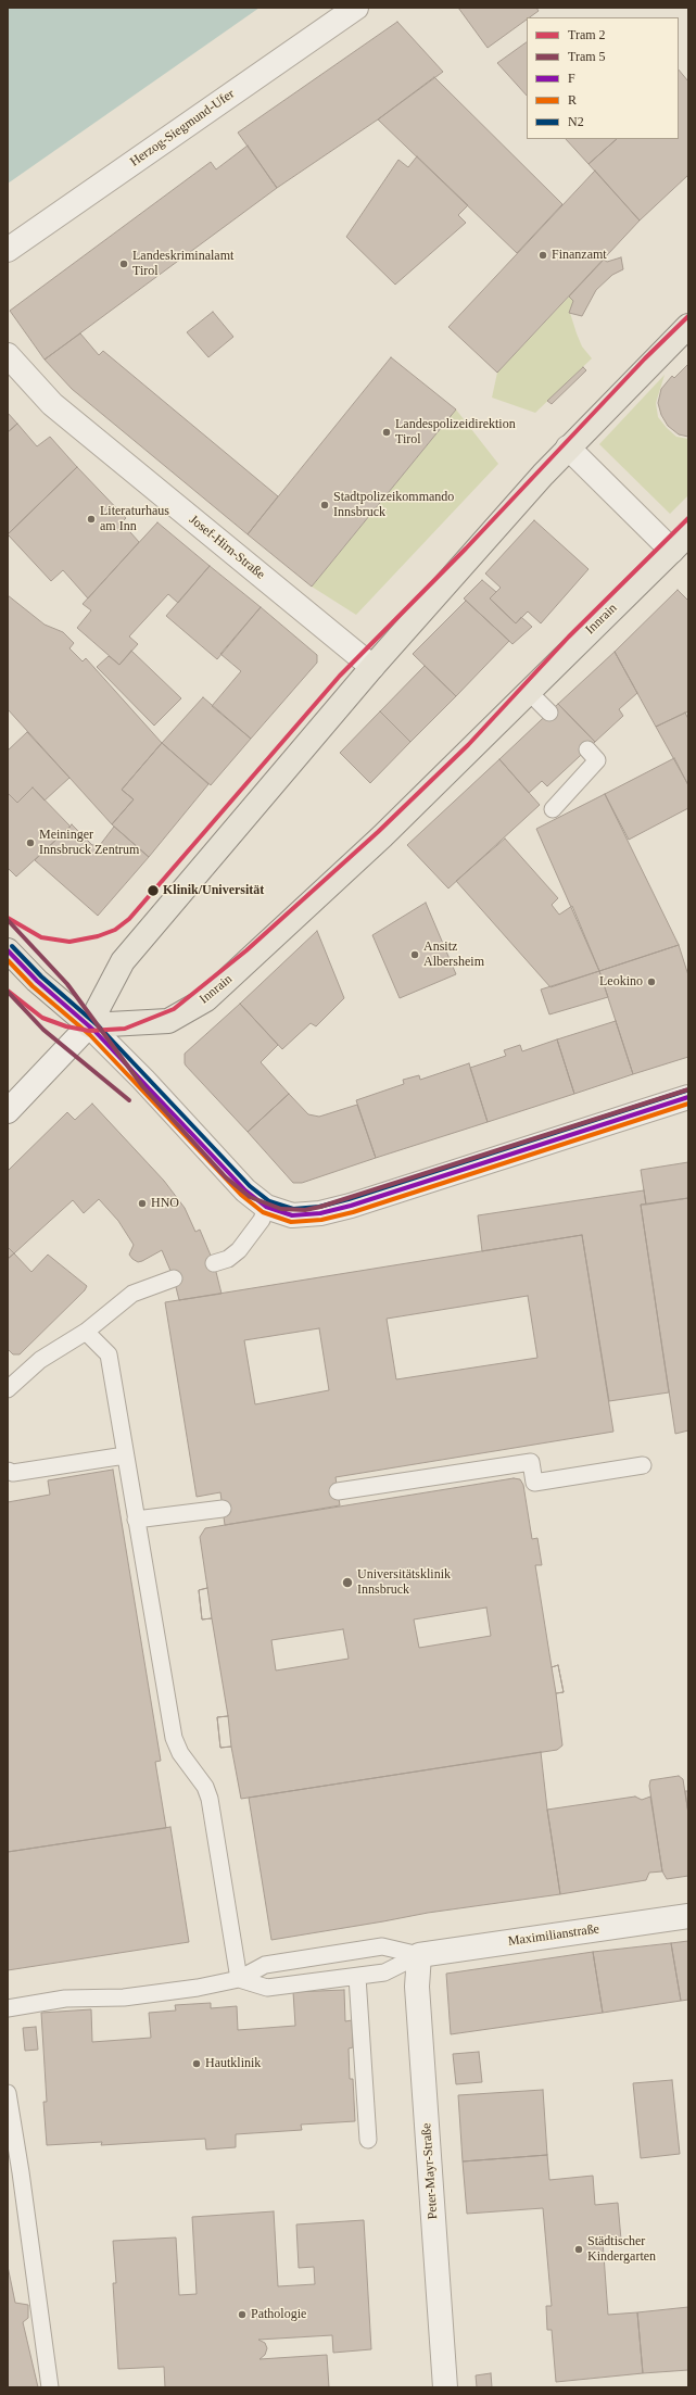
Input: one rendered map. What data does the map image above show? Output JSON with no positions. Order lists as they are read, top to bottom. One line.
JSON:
{"streets":{"main road":["Innrain"],"street":["Herzog-Siegmund-Ufer","Josef-Hirn-Straße","Maximilianstraße","Peter-Mayr-Straße"]},"crossings":[["Maximilianstraße","Peter-Mayr-Straße"]],"places":["Finanzamt","Landeskriminalamt Tirol","Landespolizeidirektion Tirol","Stadtpolizeikommando Innsbruck","Literaturhaus am Inn","Meininger Innsbruck Zentrum","Klinik/Universität","Ansitz Albersheim","Leokino","HNO","Universitätsklinik Innsbruck","Hautklinik","Städtischer Kindergarten","Pathologie"],"lines":["tram line 2","tram line 5","transit line N2","transit line F","transit line R"],"legend":["Tram 2","Tram 5","F","R","N2"]}
